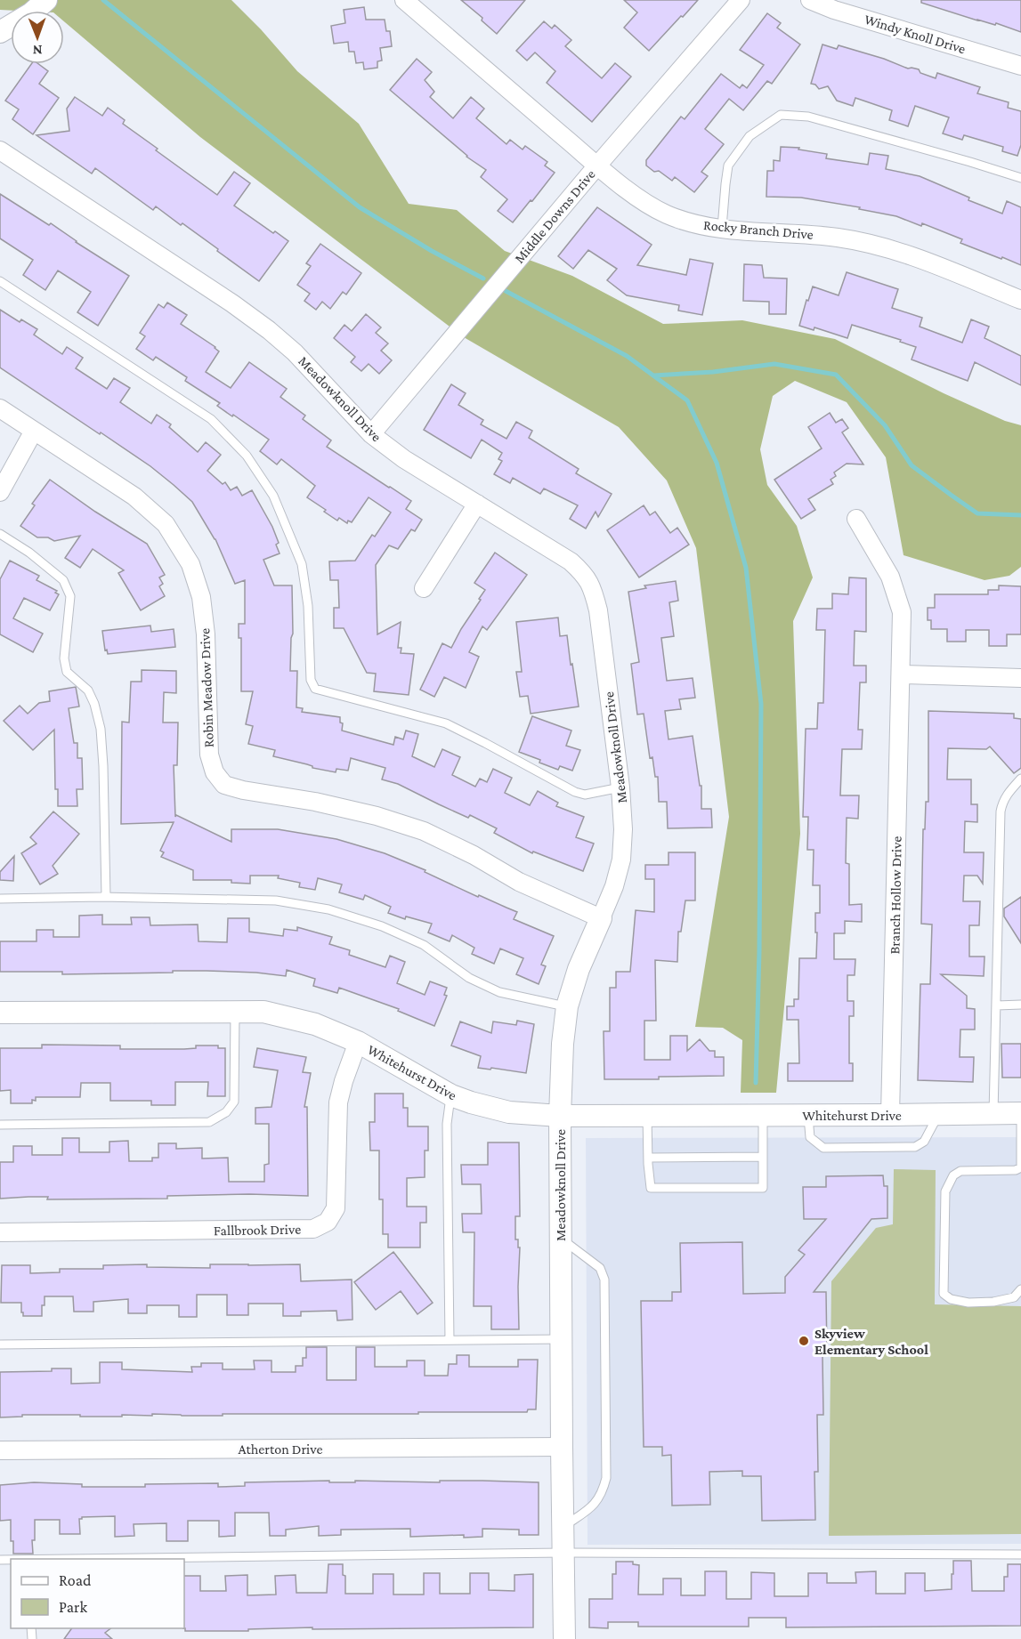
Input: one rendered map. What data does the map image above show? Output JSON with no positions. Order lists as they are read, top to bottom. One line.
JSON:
{"streets":{"street":["Windy Knoll Drive","Middle Downs Drive","Rocky Branch Drive","Meadowknoll Drive","Robin Meadow Drive","Branch Hollow Drive","Whitehurst Drive","Fallbrook Drive","Atherton Drive"]},"crossings":[["Middle Downs Drive","Rocky Branch Drive"],["Middle Downs Drive","Meadowknoll Drive"],["Meadowknoll Drive","Robin Meadow Drive"],["Meadowknoll Drive","Whitehurst Drive"],["Meadowknoll Drive","Atherton Drive"],["Branch Hollow Drive","Whitehurst Drive"],["Whitehurst Drive","Fallbrook Drive"]],"places":["Skyview Elementary School"],"legend":["Road","Park"],"north":"bottom"}
